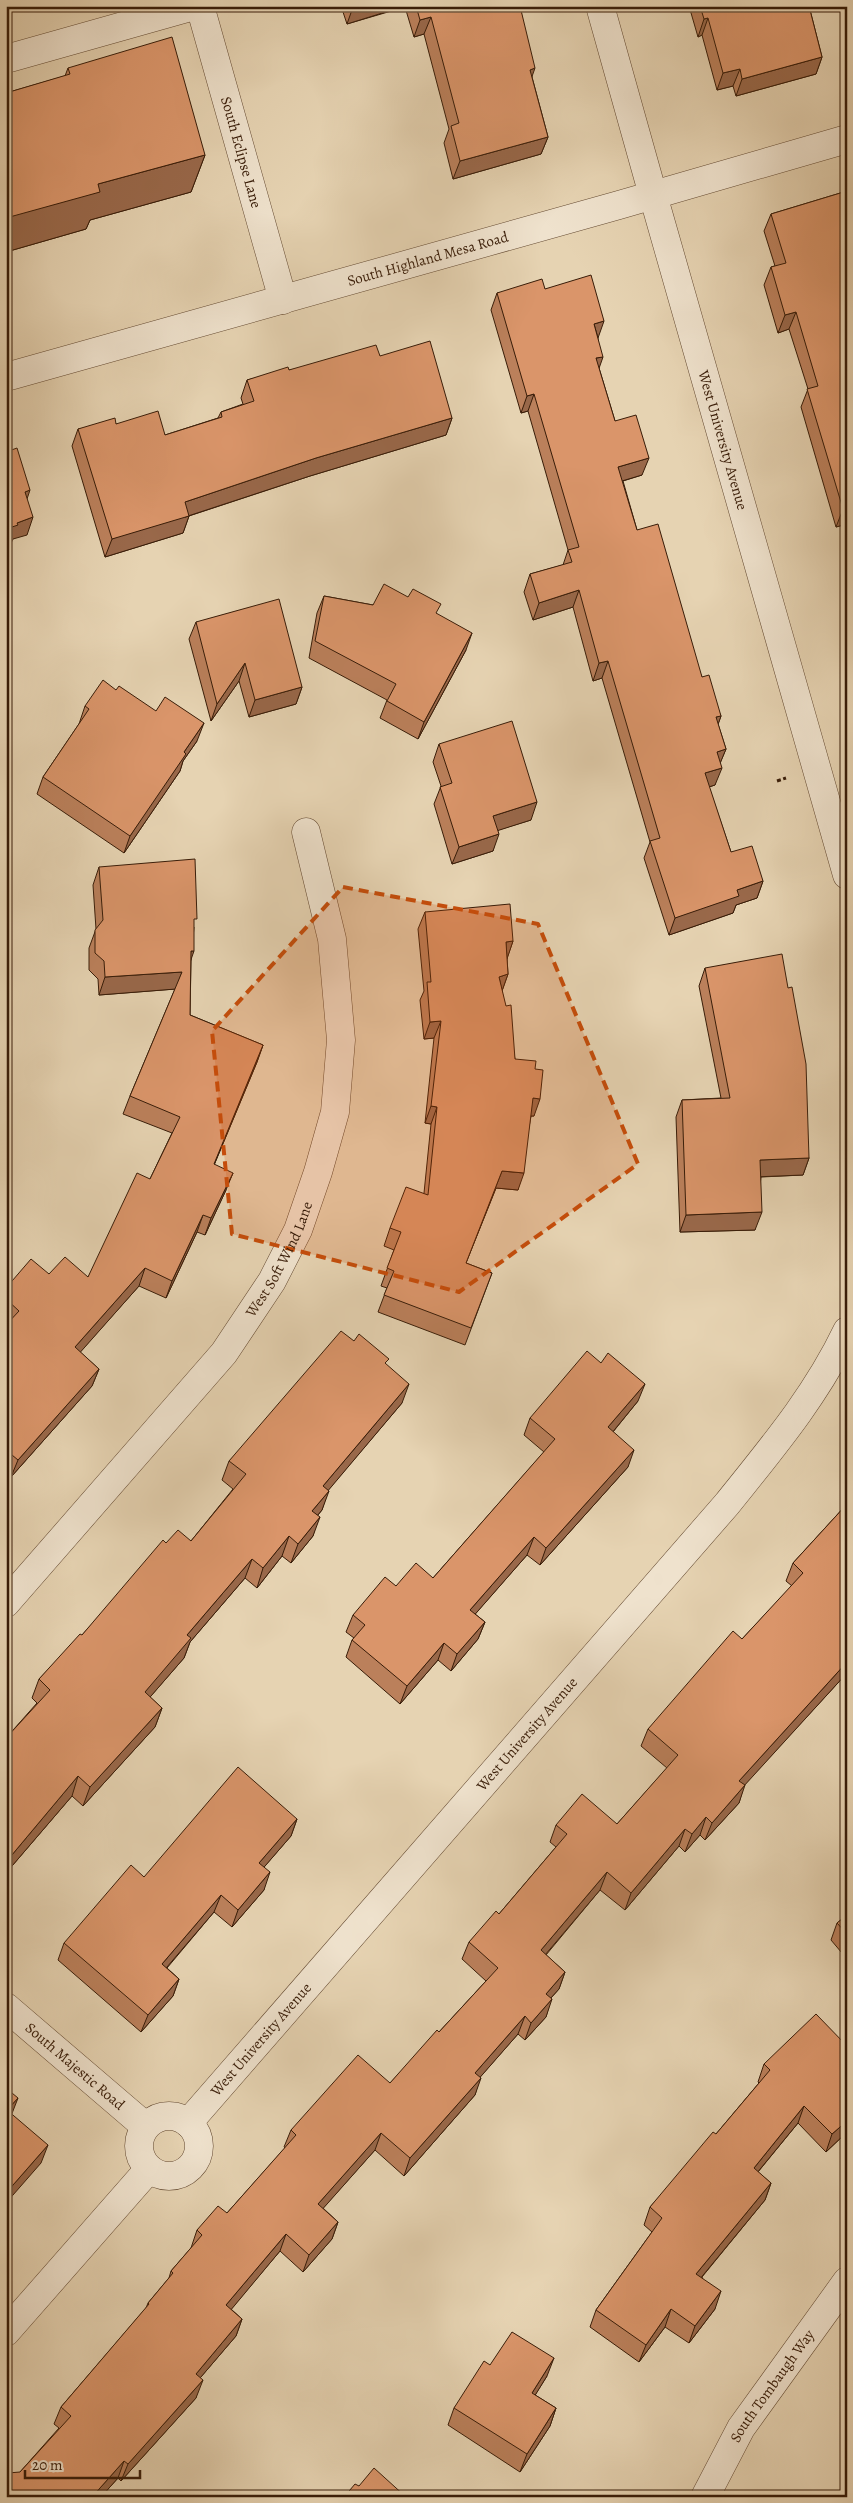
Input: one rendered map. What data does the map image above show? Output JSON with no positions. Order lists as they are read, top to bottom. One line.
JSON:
{"streets":{"street":["South Eclipse Lane","South Highland Mesa Road","West University Avenue","West Soft Wind Lane","South Majestic Road","South Tombaugh Way"]},"crossings":[["South Eclipse Lane","South Highland Mesa Road"],["South Highland Mesa Road","West University Avenue"],["West University Avenue","South Majestic Road"]],"scale_bar":"20 m"}
